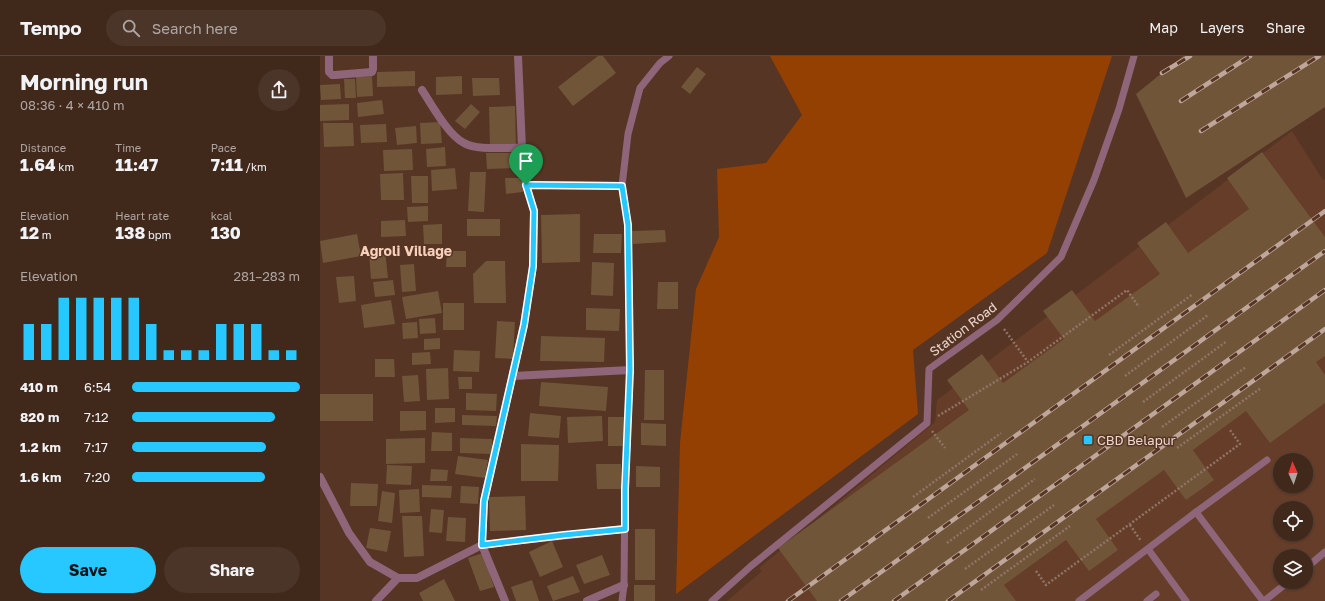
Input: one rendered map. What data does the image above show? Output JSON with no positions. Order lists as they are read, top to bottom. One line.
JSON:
{"streets":{"lane":["Station Road"]},"districts":["Agroli Village"],"places":{"transit":["CBD Belapur"]},"north":"top","page":{"header":"Tempo","search":"Search here","nav":["Map","Layers","Share"],"heading":["Morning run","08:36 · 4 × 410 m"],"stats":[["Distance","1.64 km"],["Time","11:47"],["Pace","7:11 /km"],["Elevation","12 m"],["Heart rate","138 bpm"],["kcal","130"]],"chart":["Elevation","281–283 m"],"list":[{"name":"410 m","note":"6:54"},{"name":"820 m","note":"7:12"},{"name":"1.2 km","note":"7:17"},{"name":"1.6 km","note":"7:20"}],"buttons":["Save","Share"]}}
